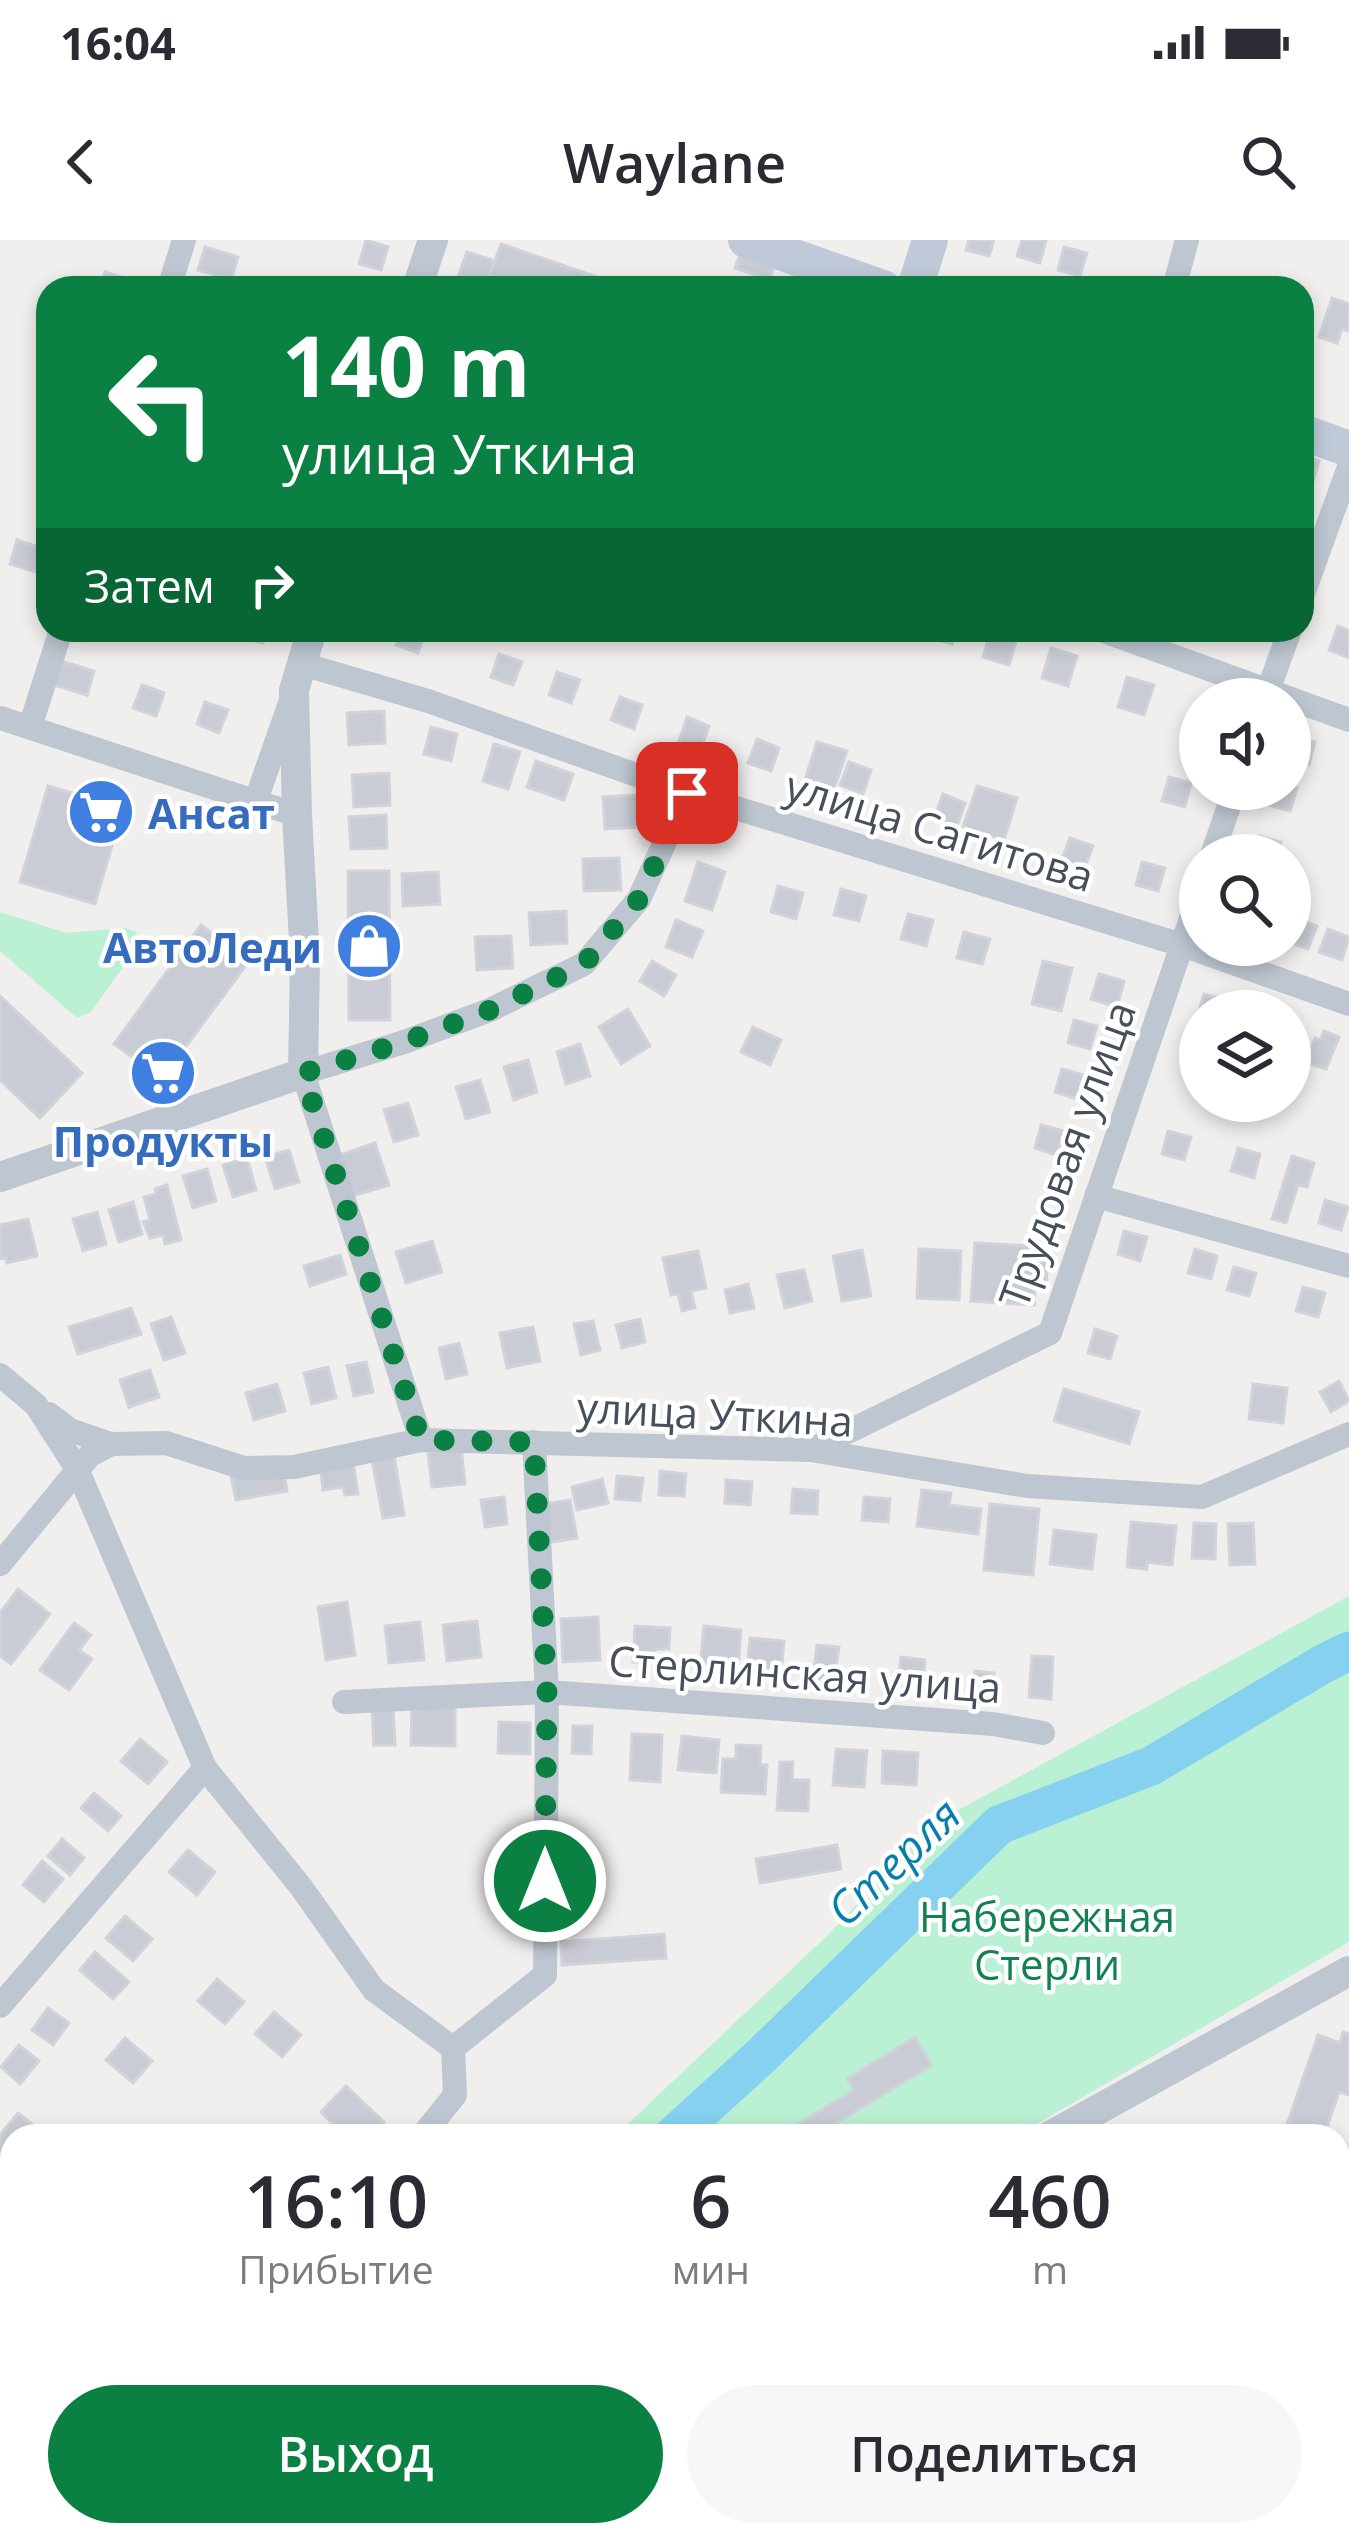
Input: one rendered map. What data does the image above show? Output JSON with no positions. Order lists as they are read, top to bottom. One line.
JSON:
{"streets":{"street":["улица Сагитова","Трудовая улица","улица Уткина","Стерлинская улица"]},"crossings":[["Трудовая улица","улица Уткина"]],"water":["Стерля"],"parks":["Набережная Стерли"],"places":{"supermarket":["Ансат","Продукты"],"shop":["АвтоЛеди"]},"page":{"status":"16:04","header":"Waylane","turn":["140 m","улица Уткина"],"then":"Затем","eta":["16:10","Прибытие","6","мин","460","m"],"buttons":["Выход","Поделиться"]}}
